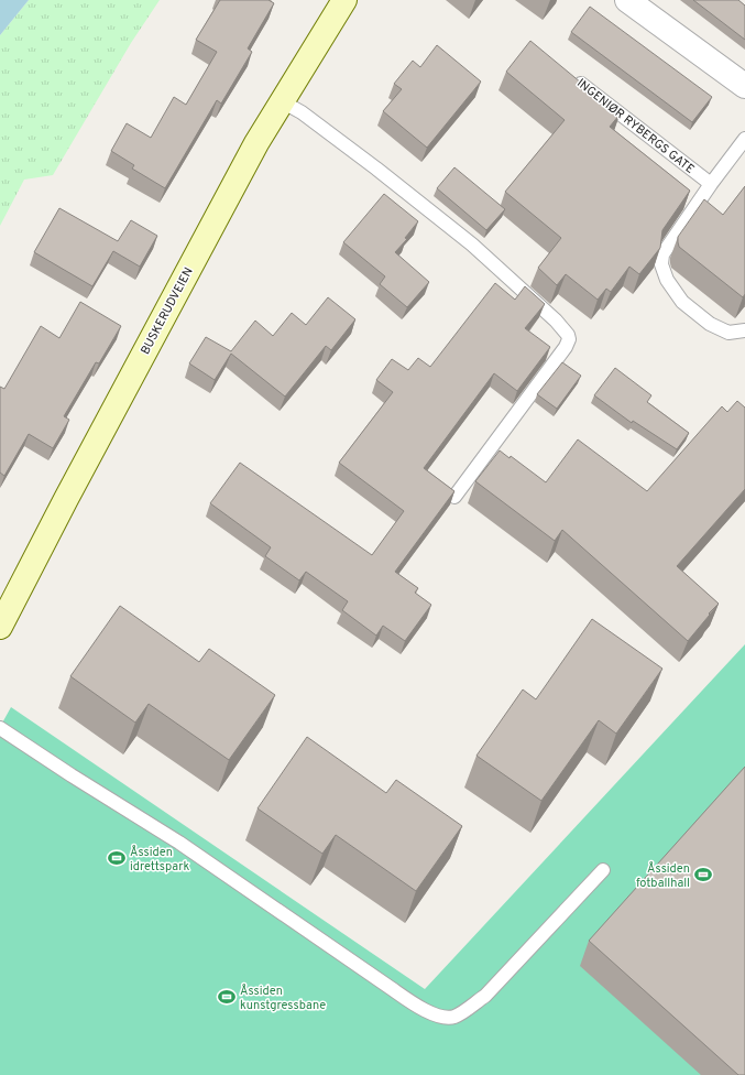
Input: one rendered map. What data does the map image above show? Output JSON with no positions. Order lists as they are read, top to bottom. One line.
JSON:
{"streets":{"main road":["BUSKERUDVEIEN"],"lane":["INGENIØR RYBERGS GATE"]},"places":{"sports":["Åssiden idrettspark","Åssiden fotballhall","Åssiden kunstgressbane"]}}
